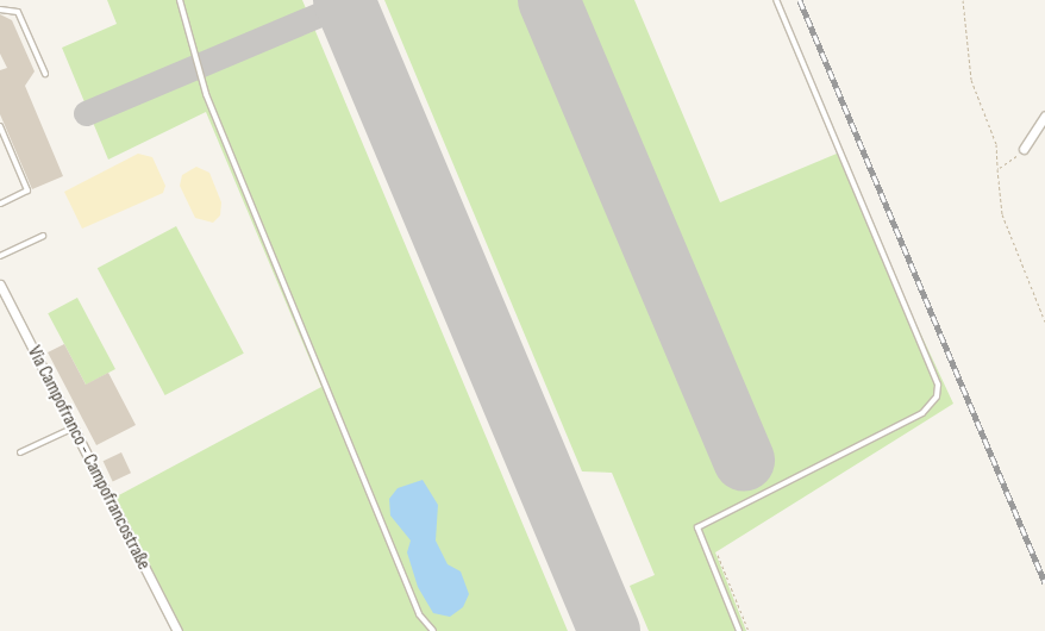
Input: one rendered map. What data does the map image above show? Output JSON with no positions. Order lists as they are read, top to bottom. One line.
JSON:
{"streets":{"street":["Via Campofranco - Campofrancostraße"]}}
